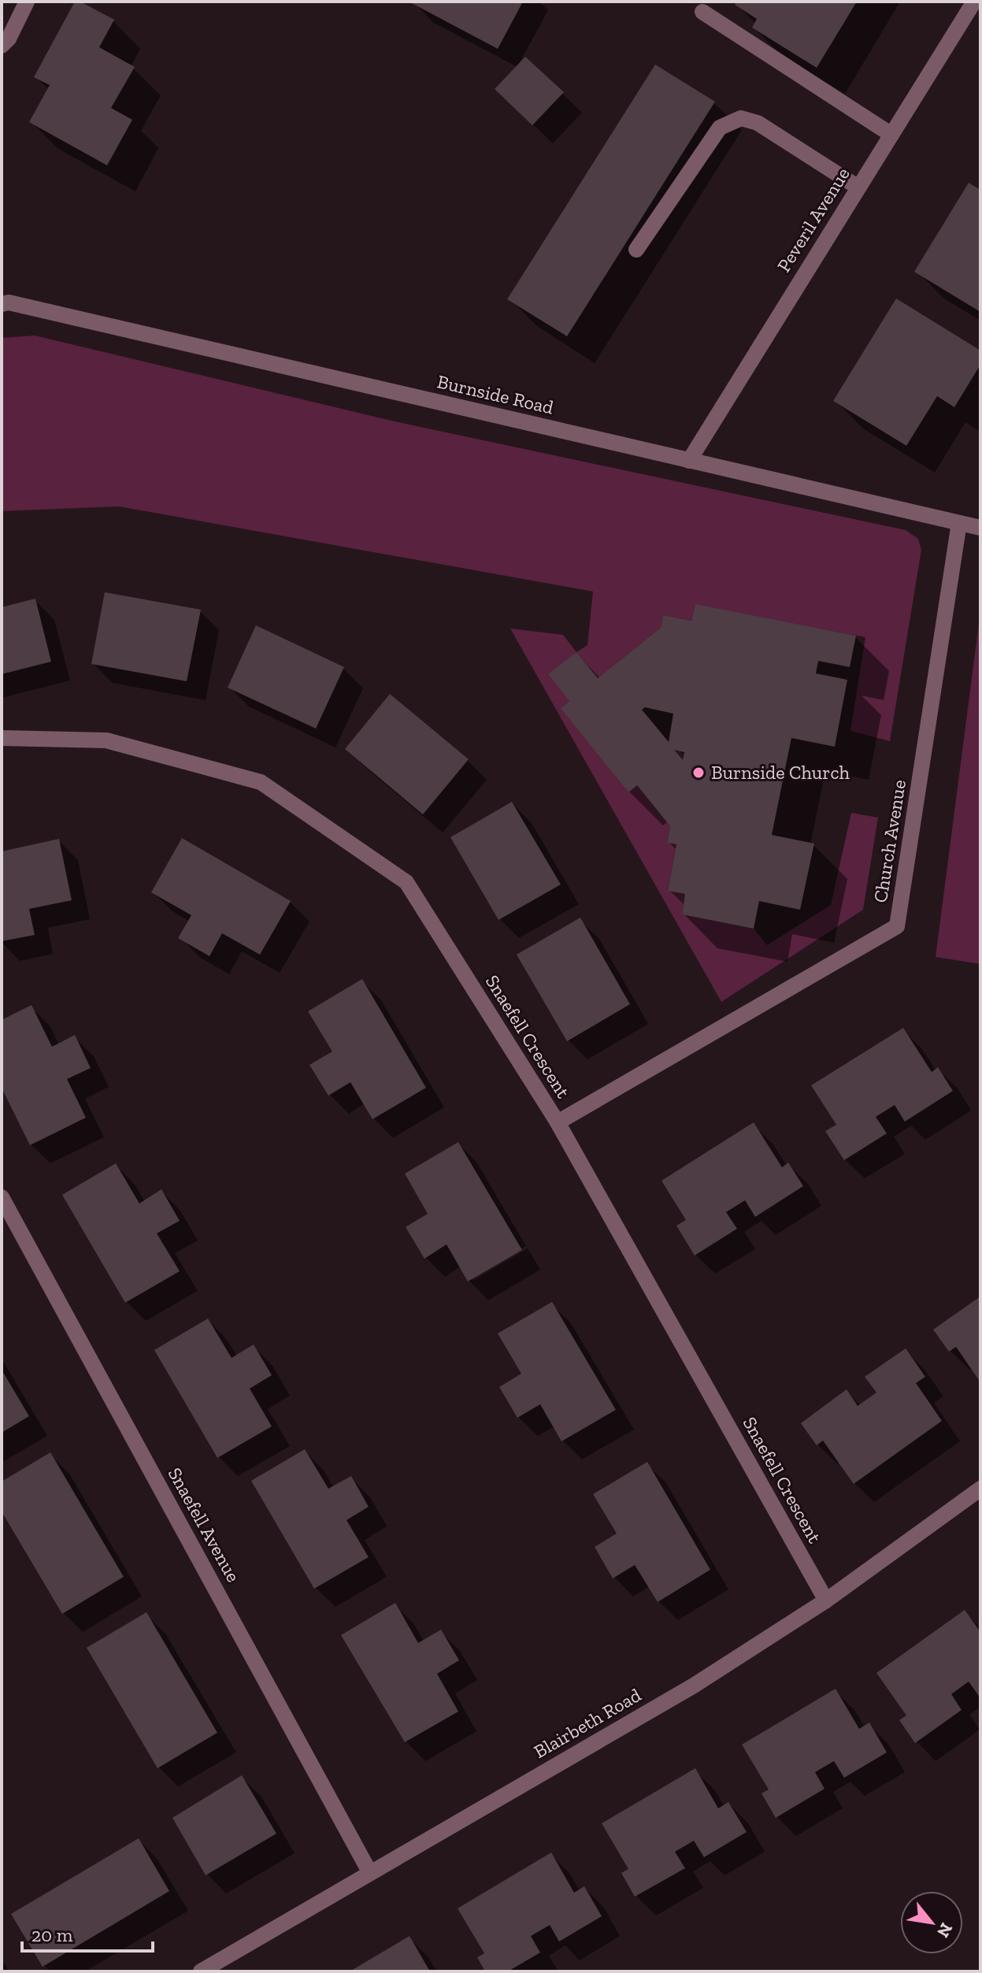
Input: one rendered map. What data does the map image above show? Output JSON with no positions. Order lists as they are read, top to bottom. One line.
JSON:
{"streets":{"street":["Peveril Avenue","Burnside Road","Church Avenue","Snaefell Crescent","Snaefell Avenue","Blairbeth Road"]},"crossings":[["Peveril Avenue","Burnside Road"],["Burnside Road","Church Avenue"],["Church Avenue","Snaefell Crescent"],["Snaefell Crescent","Blairbeth Road"],["Snaefell Avenue","Blairbeth Road"]],"places":["Burnside Church"],"scale_bar":"20 m","north":"bottom right"}
